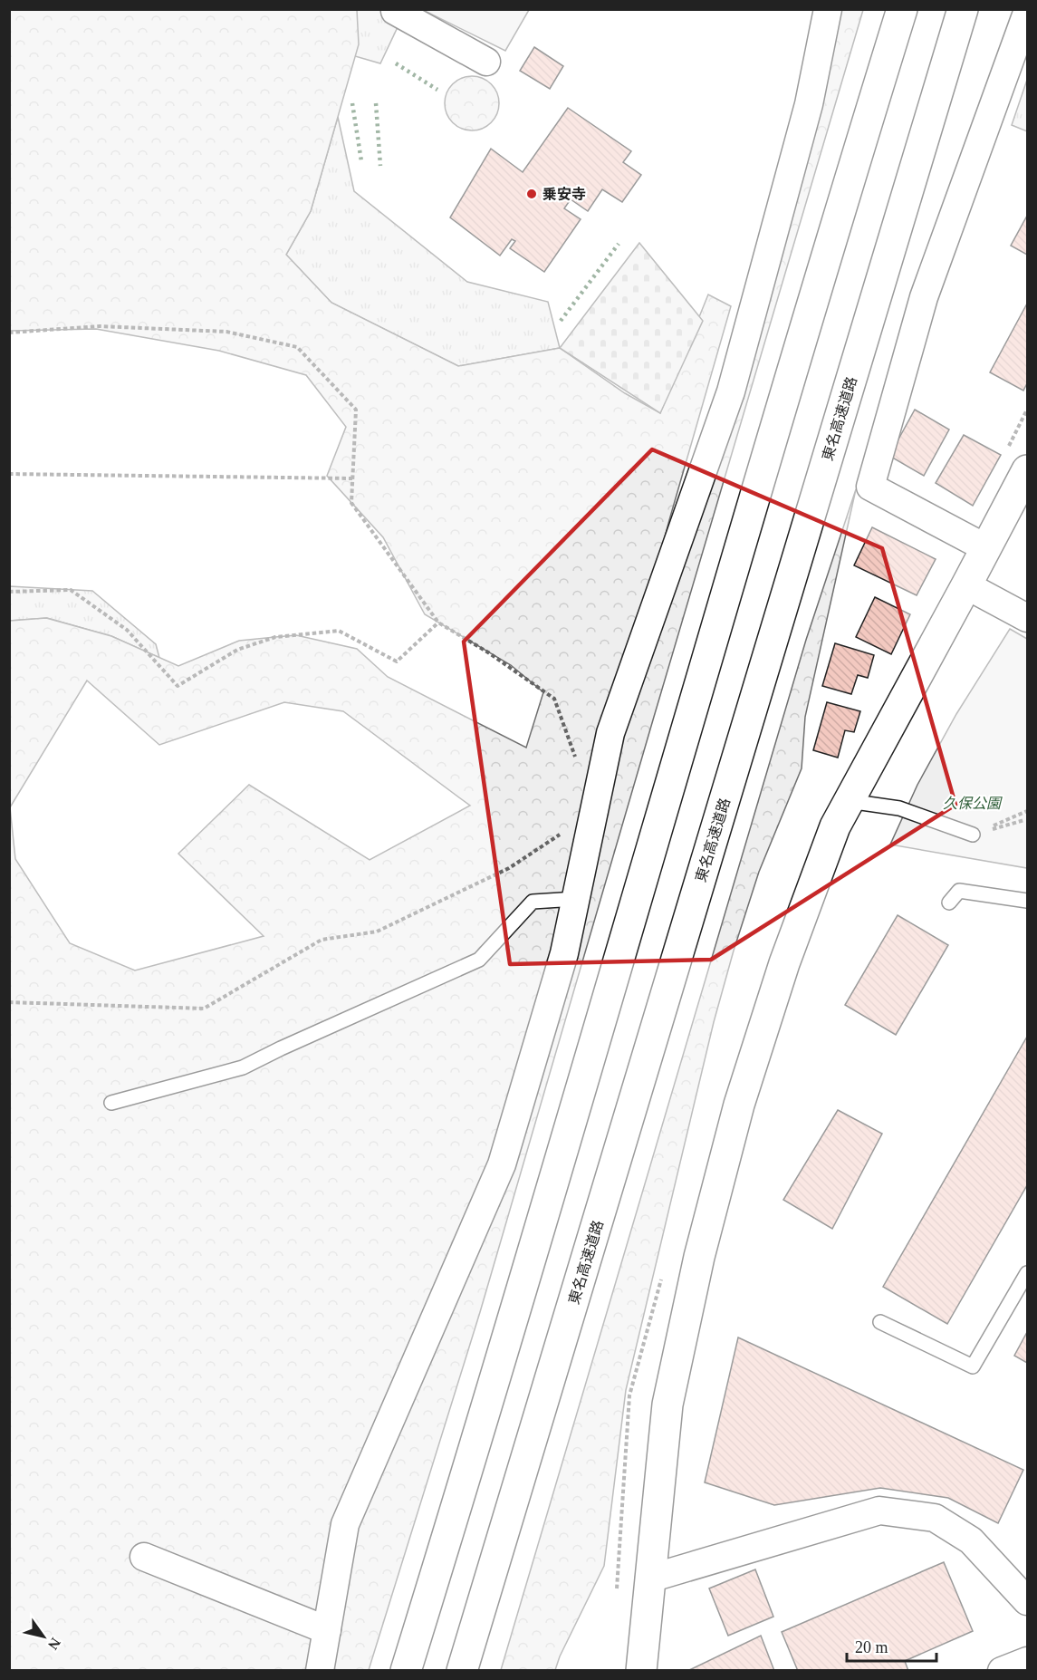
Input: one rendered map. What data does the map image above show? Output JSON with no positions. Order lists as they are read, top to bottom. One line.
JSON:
{"streets":{"main road":["東名高速道路"]},"parks":["久保公園"],"places":["乗安寺"],"scale_bar":"20 m","north":"bottom right"}
